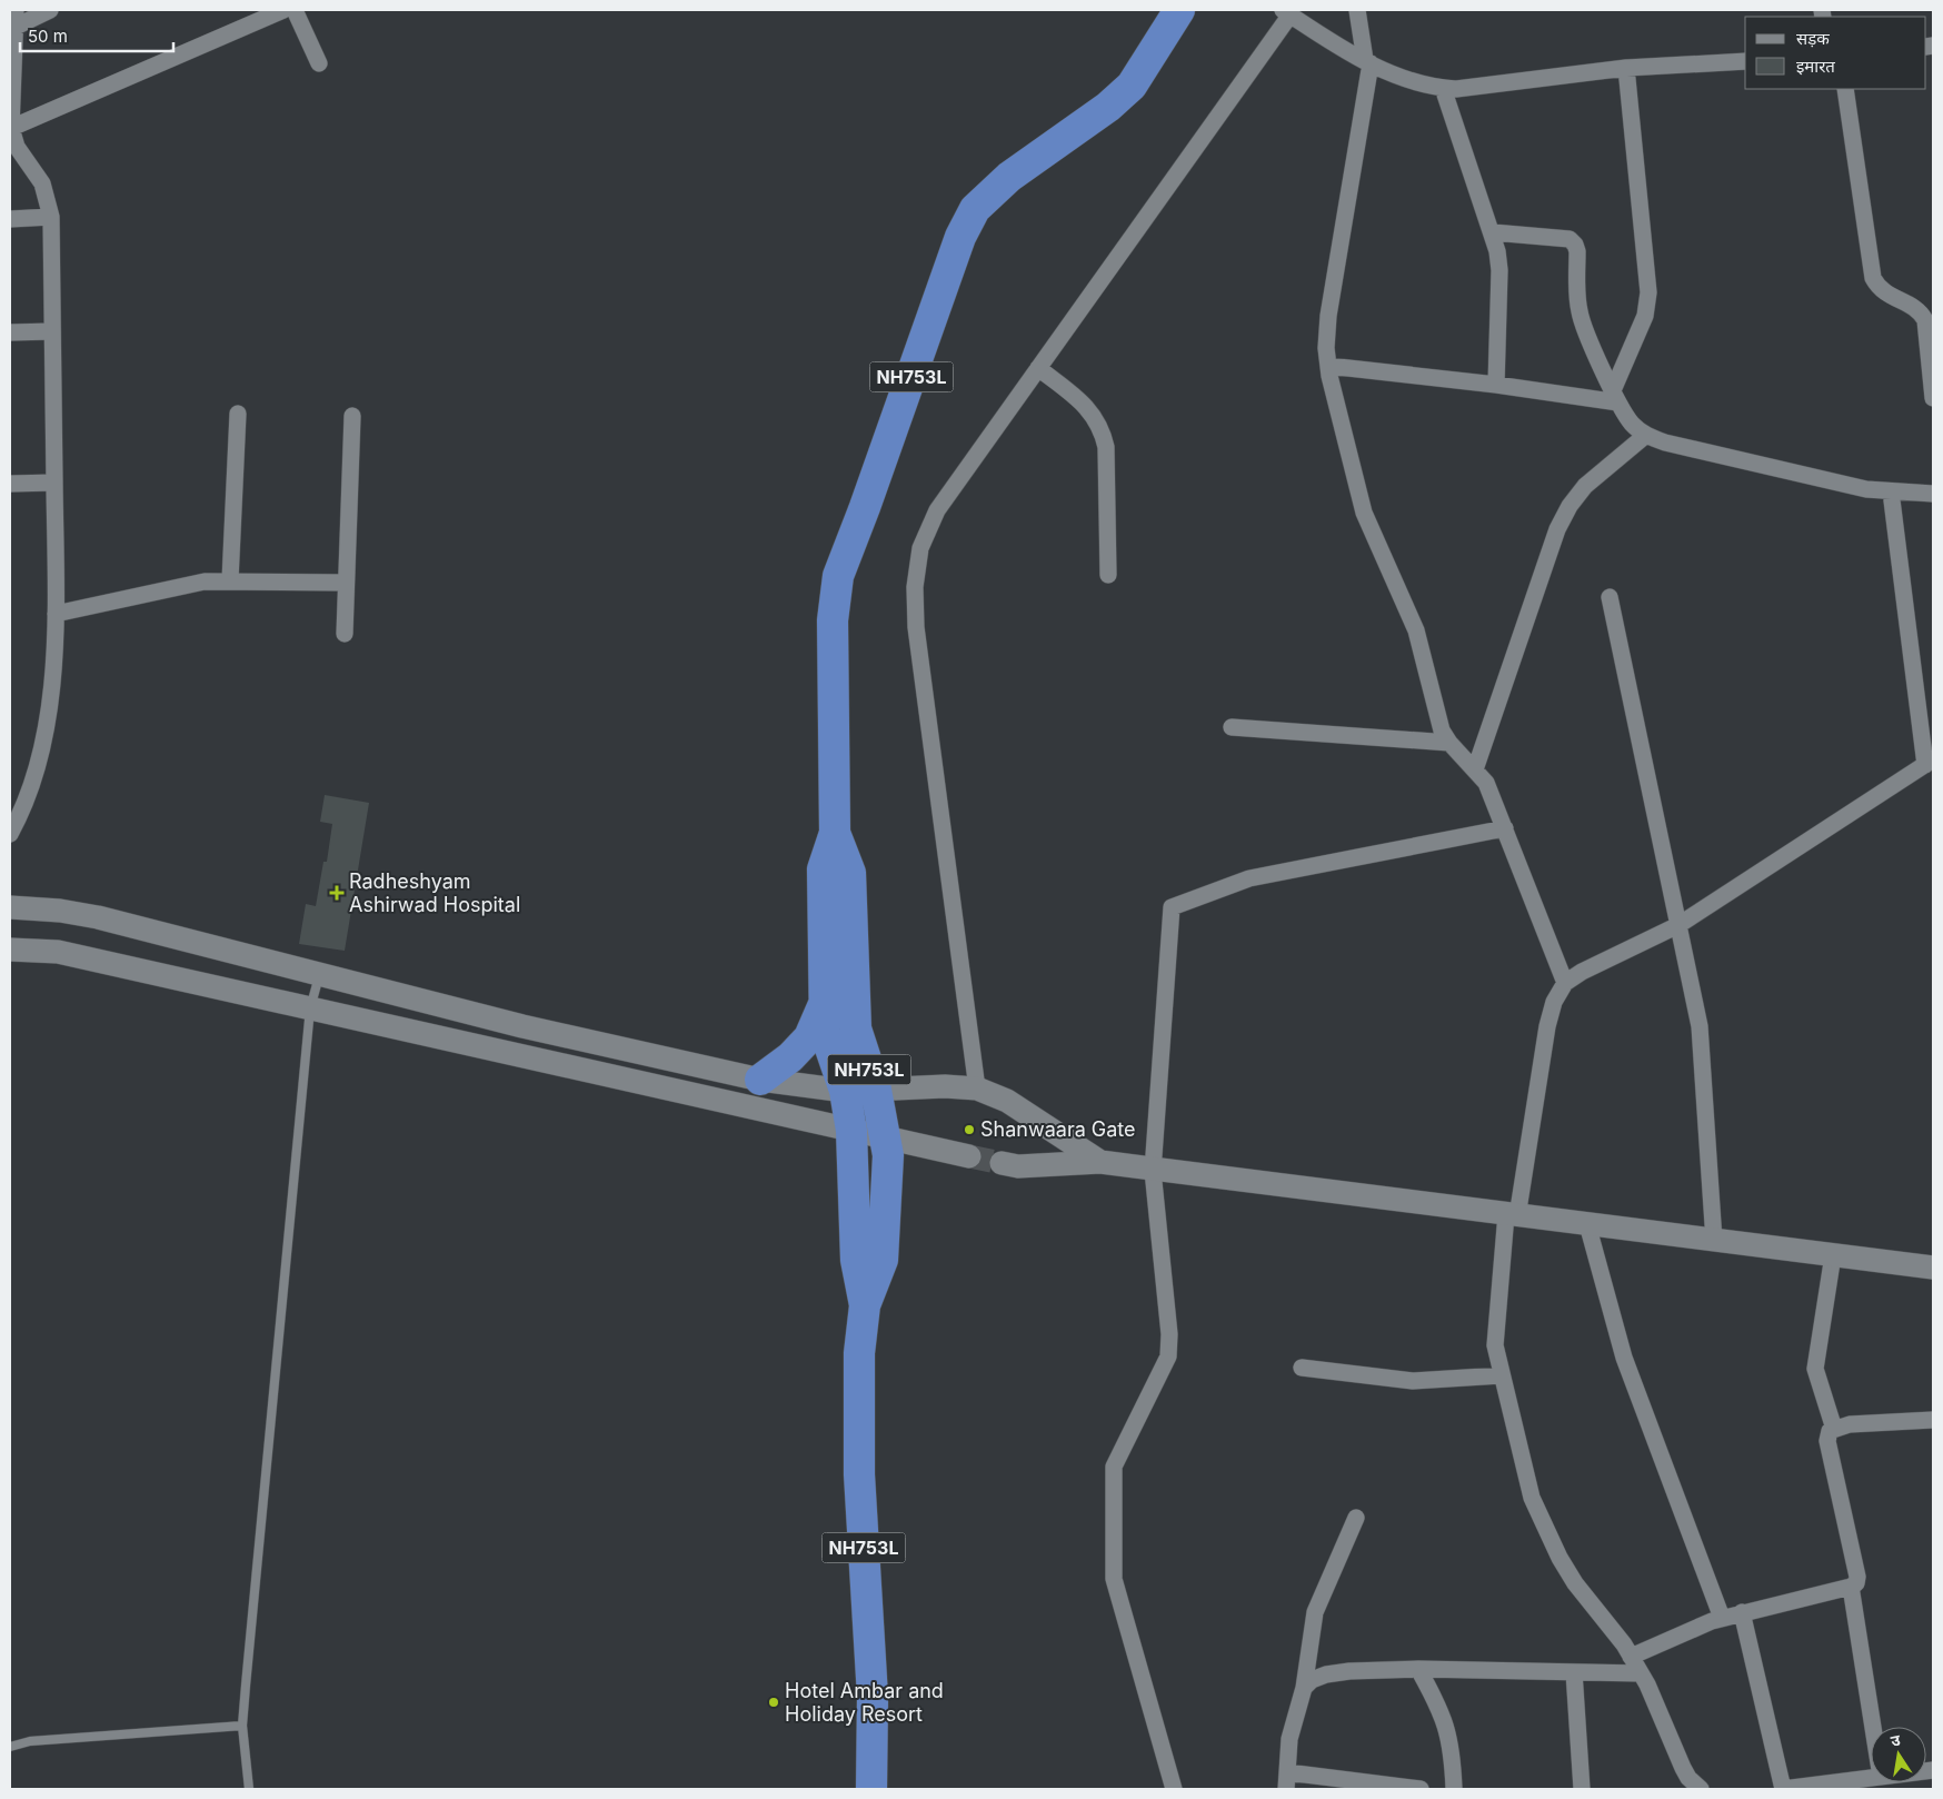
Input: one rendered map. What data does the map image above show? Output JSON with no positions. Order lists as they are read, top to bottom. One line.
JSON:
{"streets":{"highway":["NH753L"]},"places":{"health":["Radheshyam Ashirwad Hospital"],"other":["Shanwaara Gate","Hotel Ambar and Holiday Resort"]},"legend":["सड़क","इमारत"],"scale_bar":"50 m","north":"top"}
